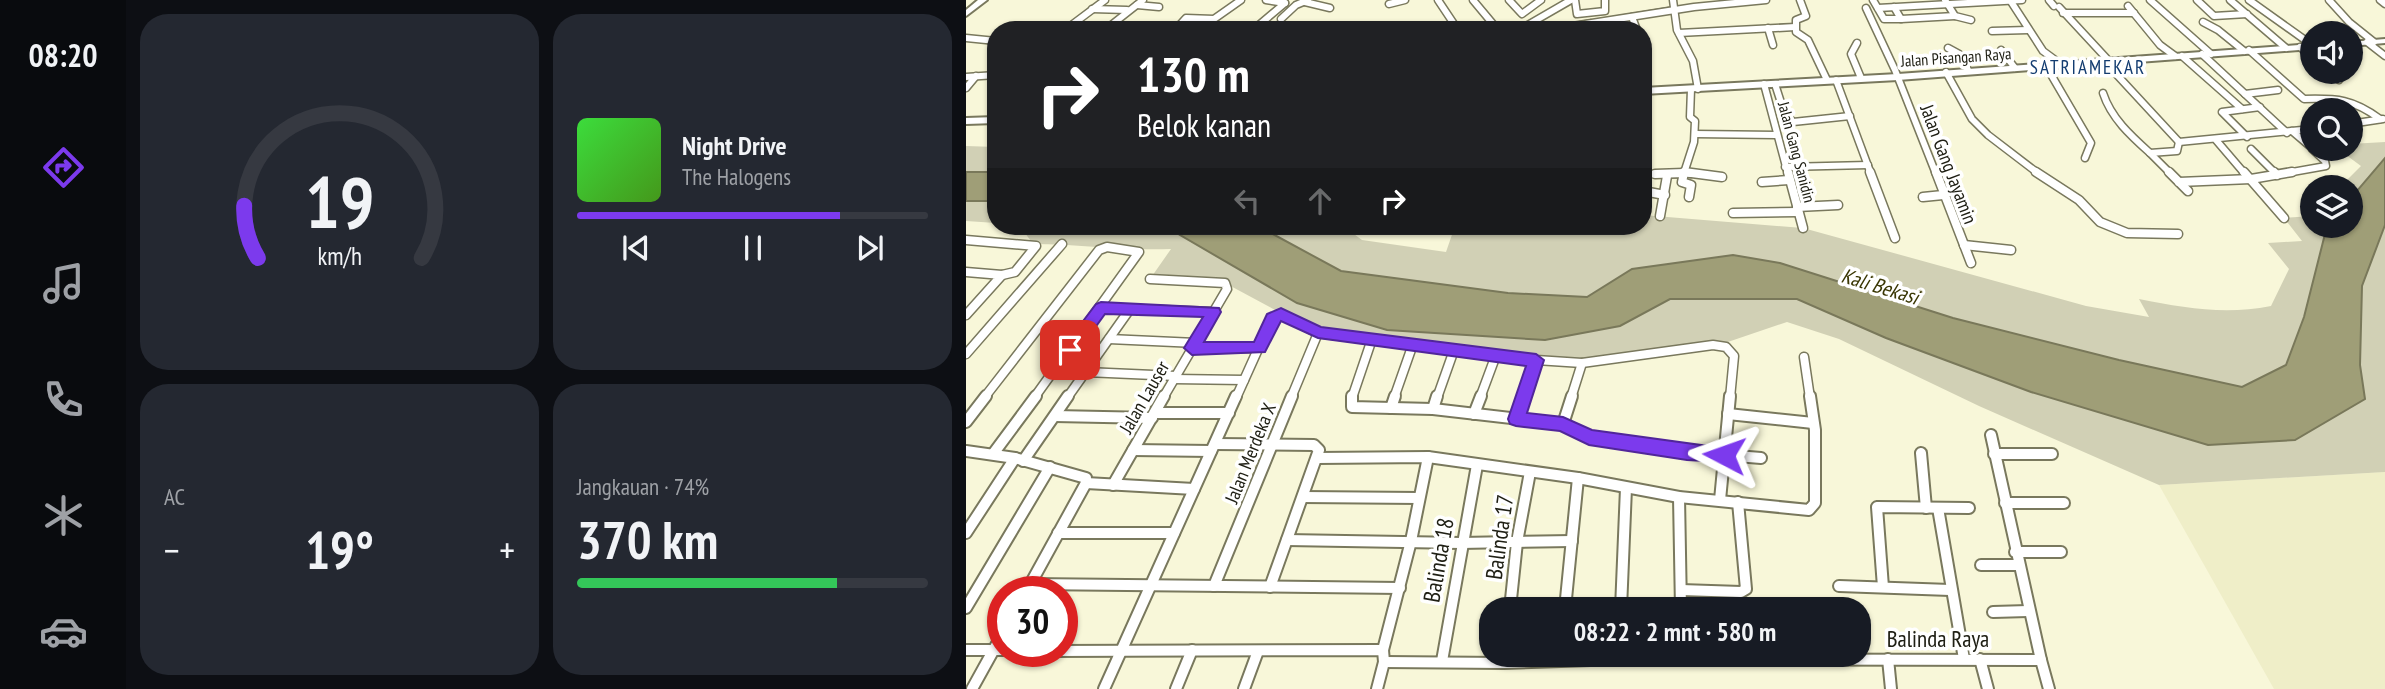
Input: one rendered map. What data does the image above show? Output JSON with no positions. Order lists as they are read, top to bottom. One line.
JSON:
{"streets":{"street":["Jalan Pisangan Raya","Jalan Gang Sanidin","Jalan Gang Jayamin","Jalan Lauser","Jalan Merdeka X","Balinda 17","Balinda 18","Balinda Raya"]},"crossings":[["Jalan Pisangan Raya","Jalan Gang Sanidin"],["Jalan Pisangan Raya","Jalan Gang Jayamin"],["Balinda 18","Balinda Raya"]],"districts":["SATRIAMEKAR"],"water":["Kali Bekasi"],"page":{"tabs":"08:20","turn":["130 m","Belok kanan"],"song":["Night Drive","The Halogens"],"tile":["AC",["Jangkauan · 74%","370 km"]],"heat":["−","19°","+"],"limit":"30","trip":"08:22 · 2 mnt · 580 m","gauge":["19","km/h"]}}
